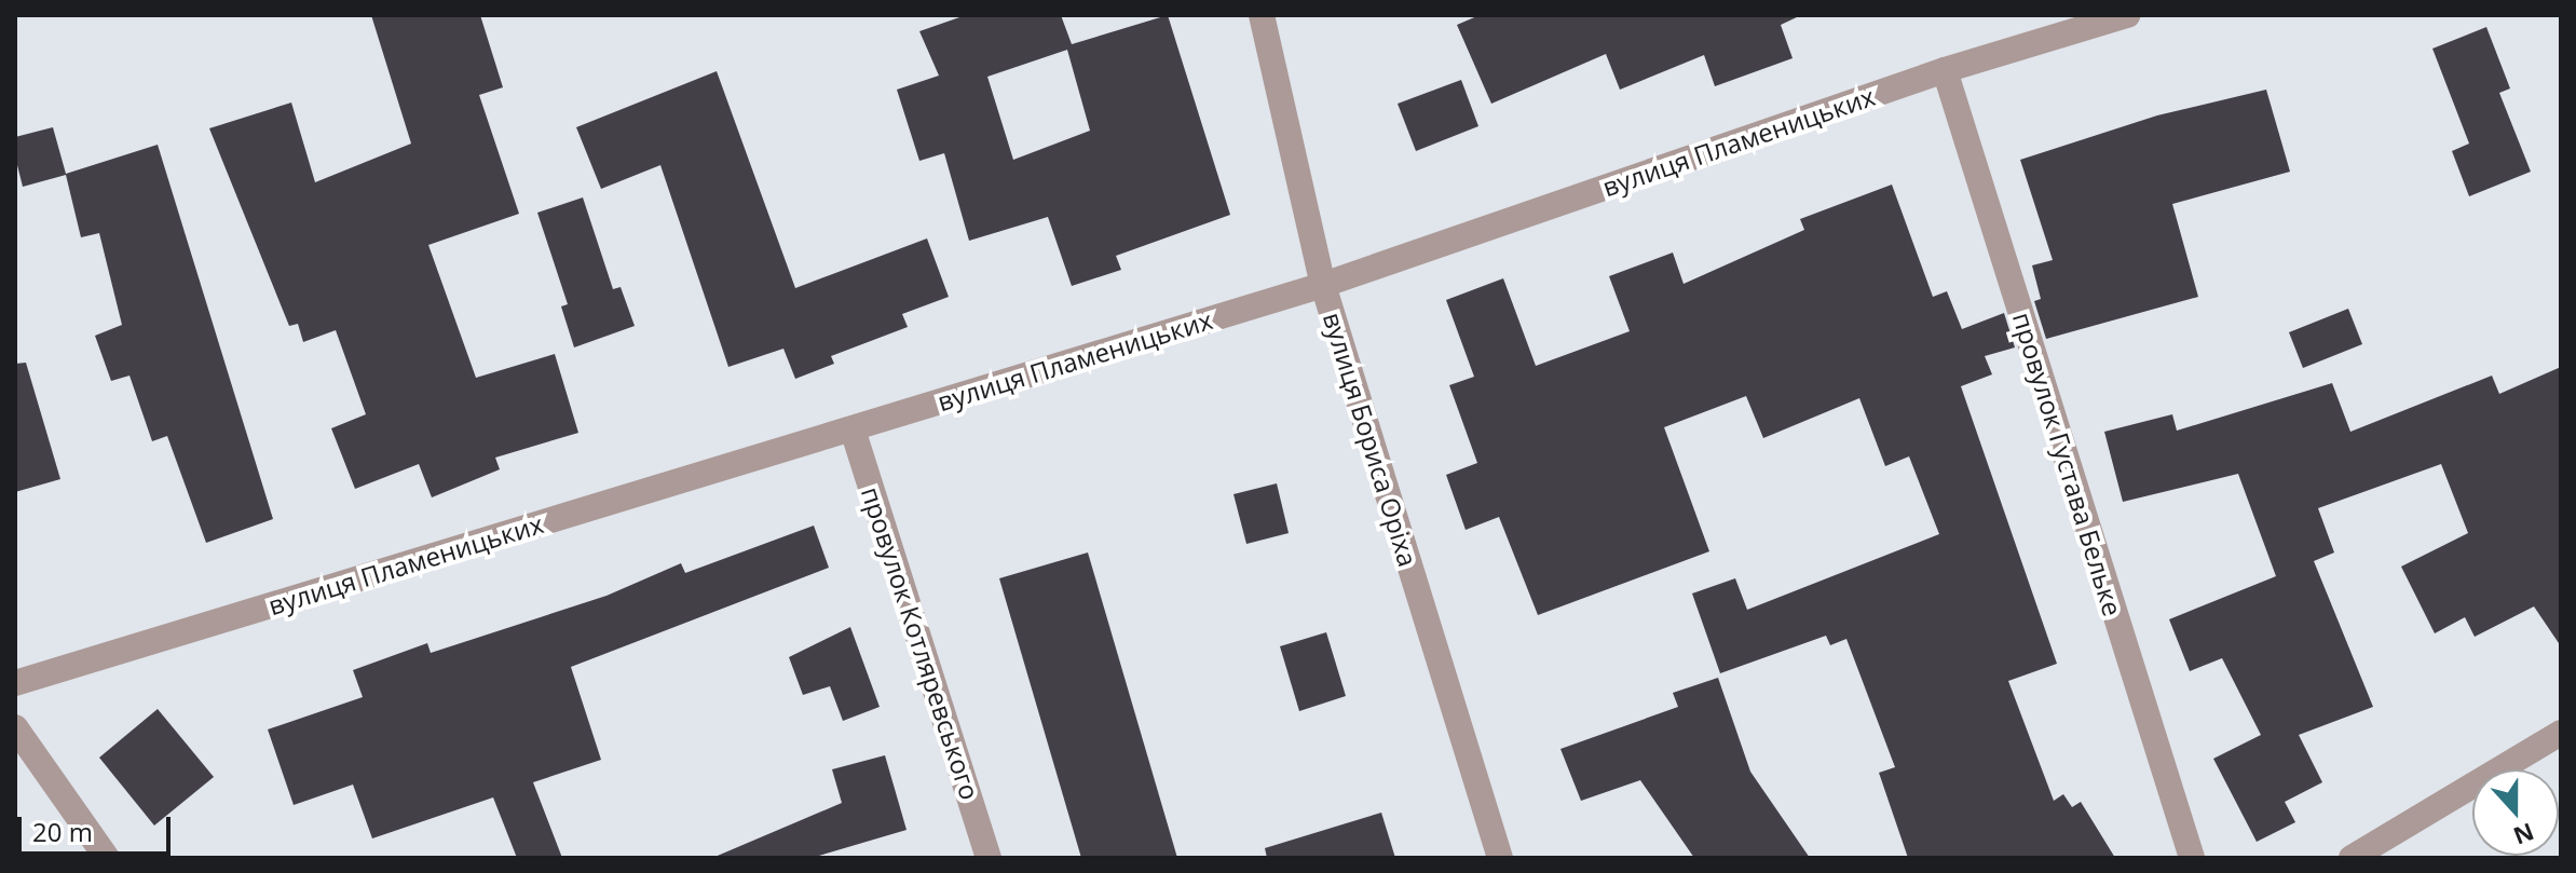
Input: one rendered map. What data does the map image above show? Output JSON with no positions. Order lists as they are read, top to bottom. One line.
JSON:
{"streets":{"street":["вулиця Пламеницьких","вулиця Бориса Оріха","провулок Густава Бельке","провулок Котляревського"]},"crossings":[["вулиця Пламеницьких","вулиця Бориса Оріха"],["вулиця Пламеницьких","провулок Густава Бельке"],["вулиця Пламеницьких","провулок Котляревського"]],"scale_bar":"20 m","north":"bottom"}
